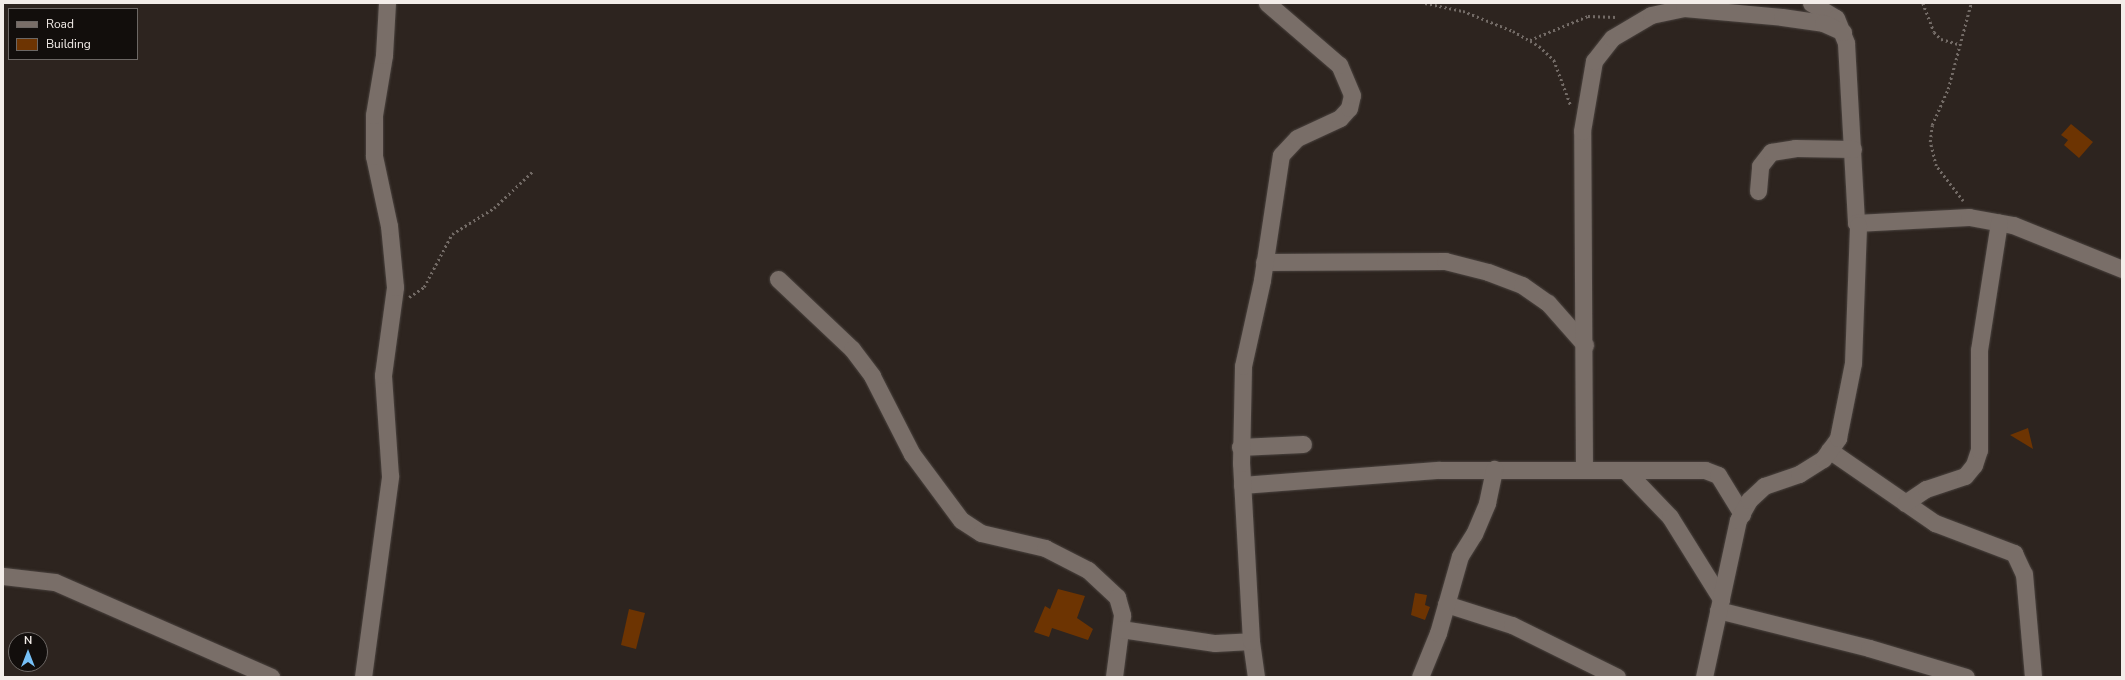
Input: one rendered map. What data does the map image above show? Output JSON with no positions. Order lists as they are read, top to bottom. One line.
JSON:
{"legend":["Road","Building"],"north":"top"}
